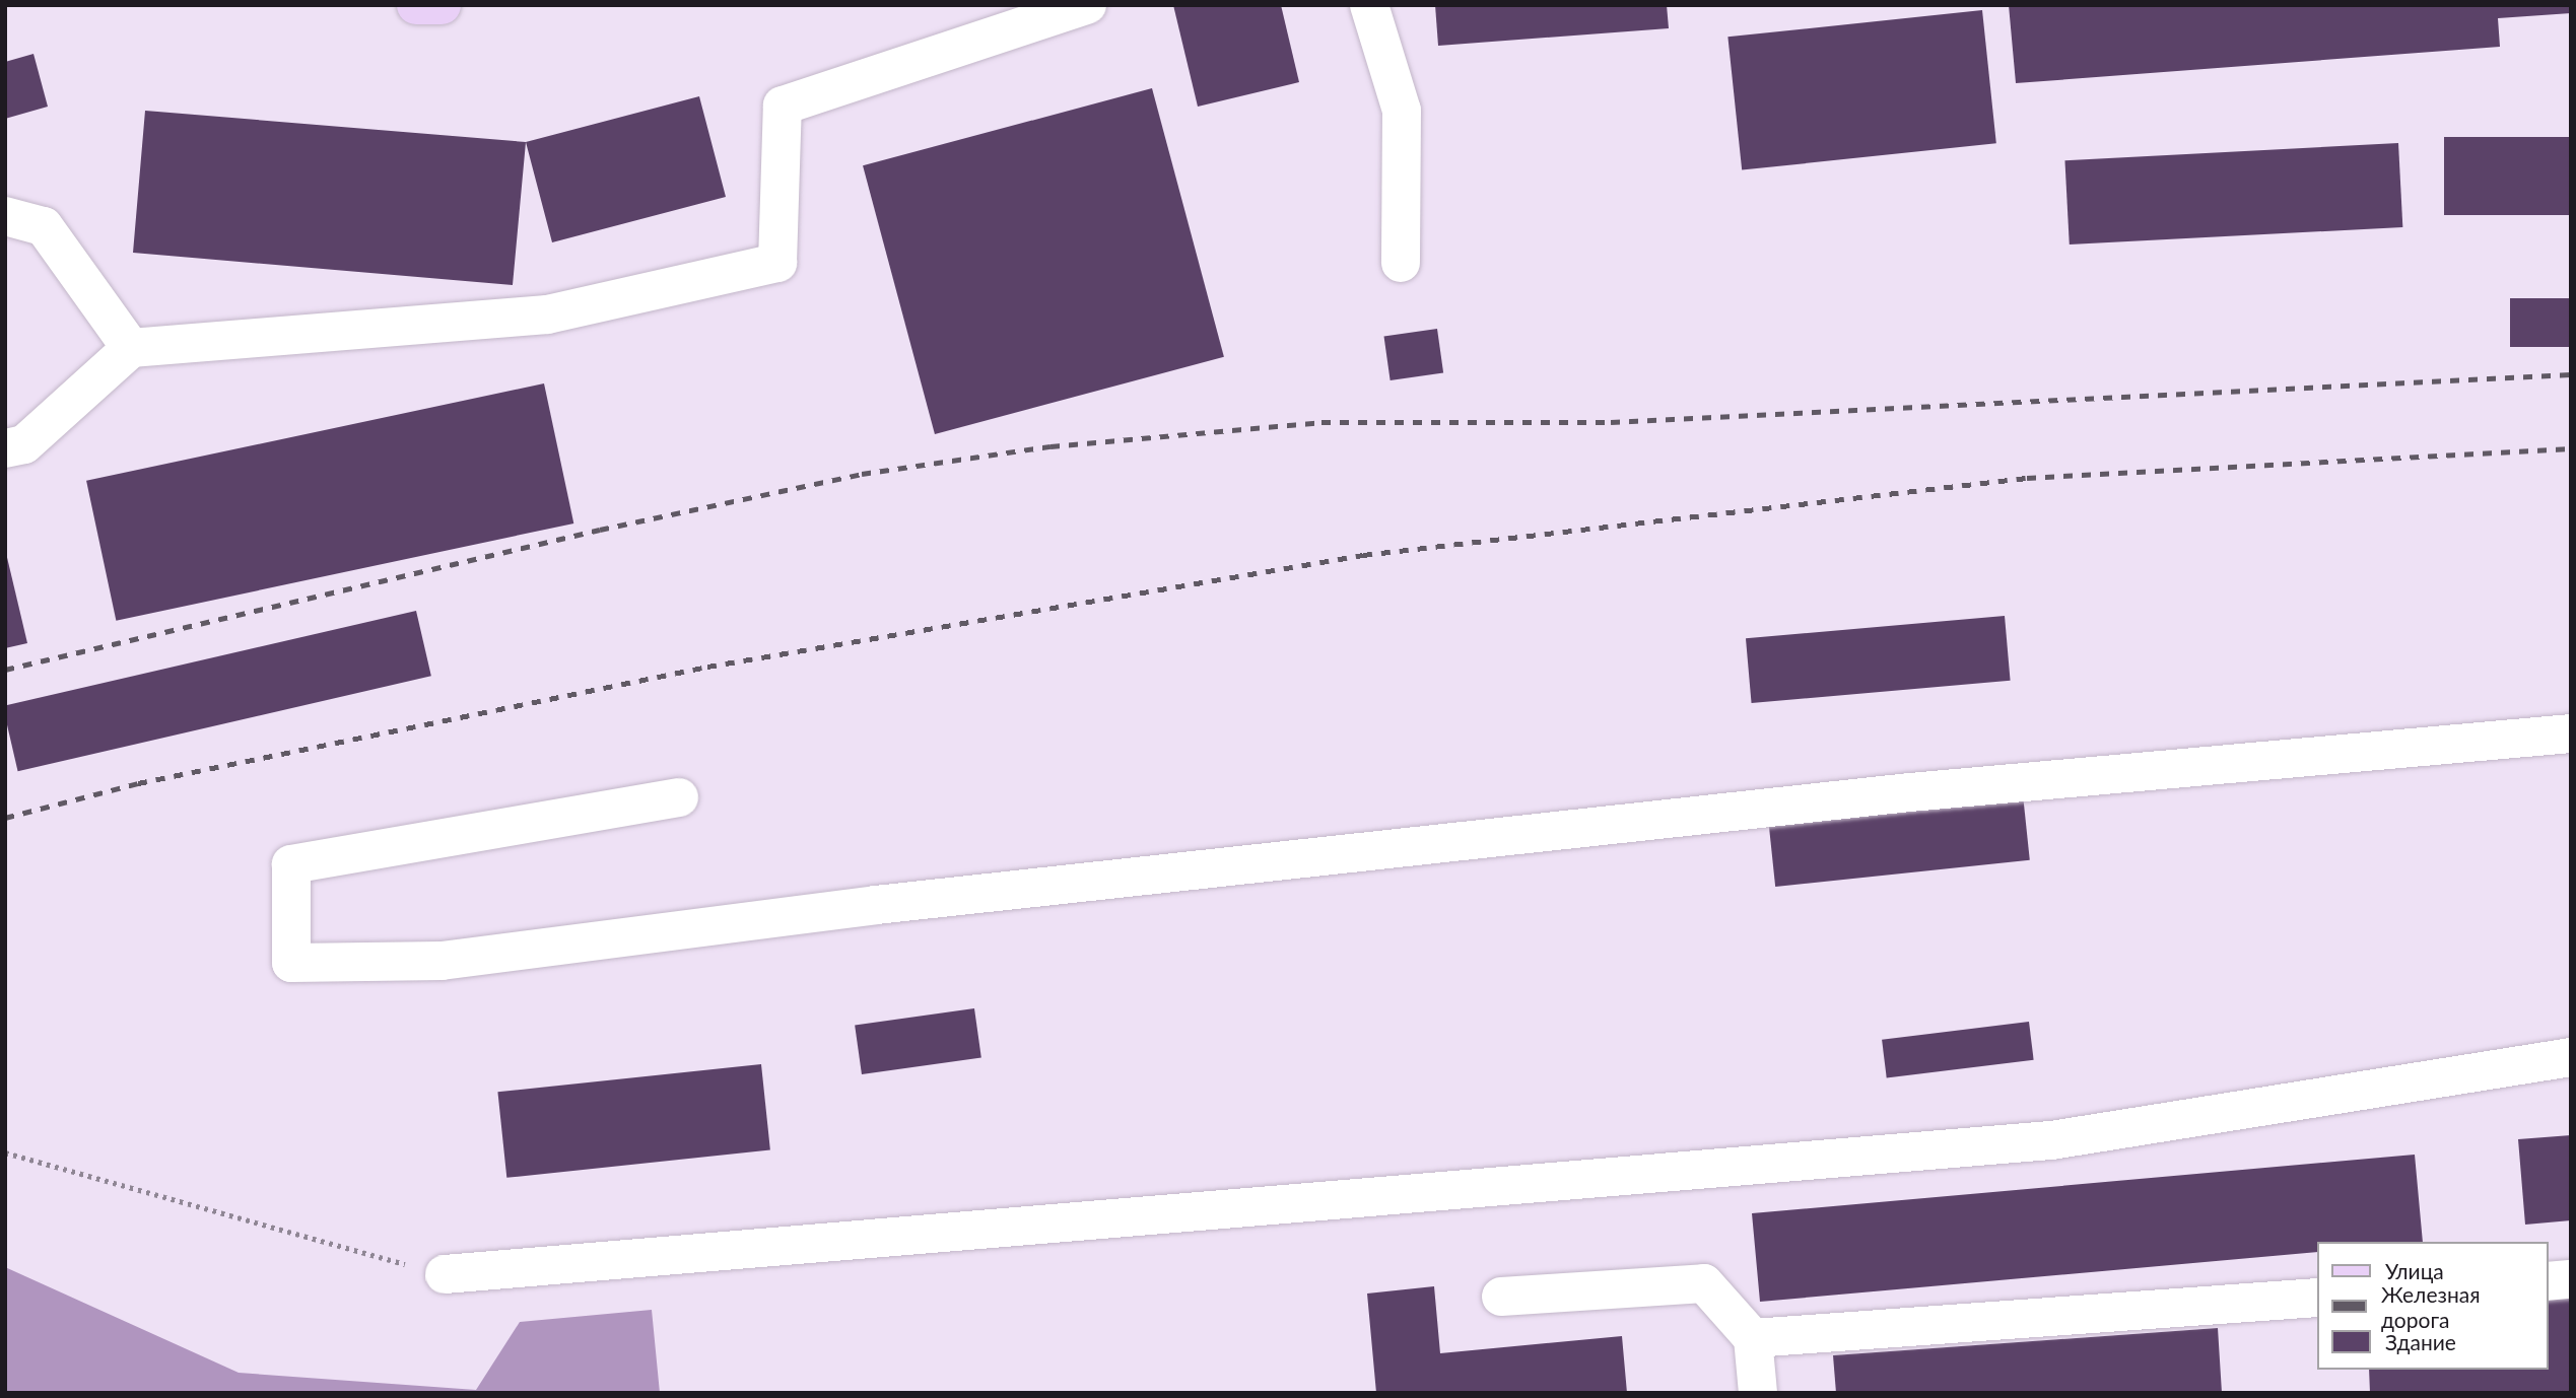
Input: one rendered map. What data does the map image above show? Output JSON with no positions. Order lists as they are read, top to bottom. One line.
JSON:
{"legend":["Улица","Железная дорога","Здание"]}
